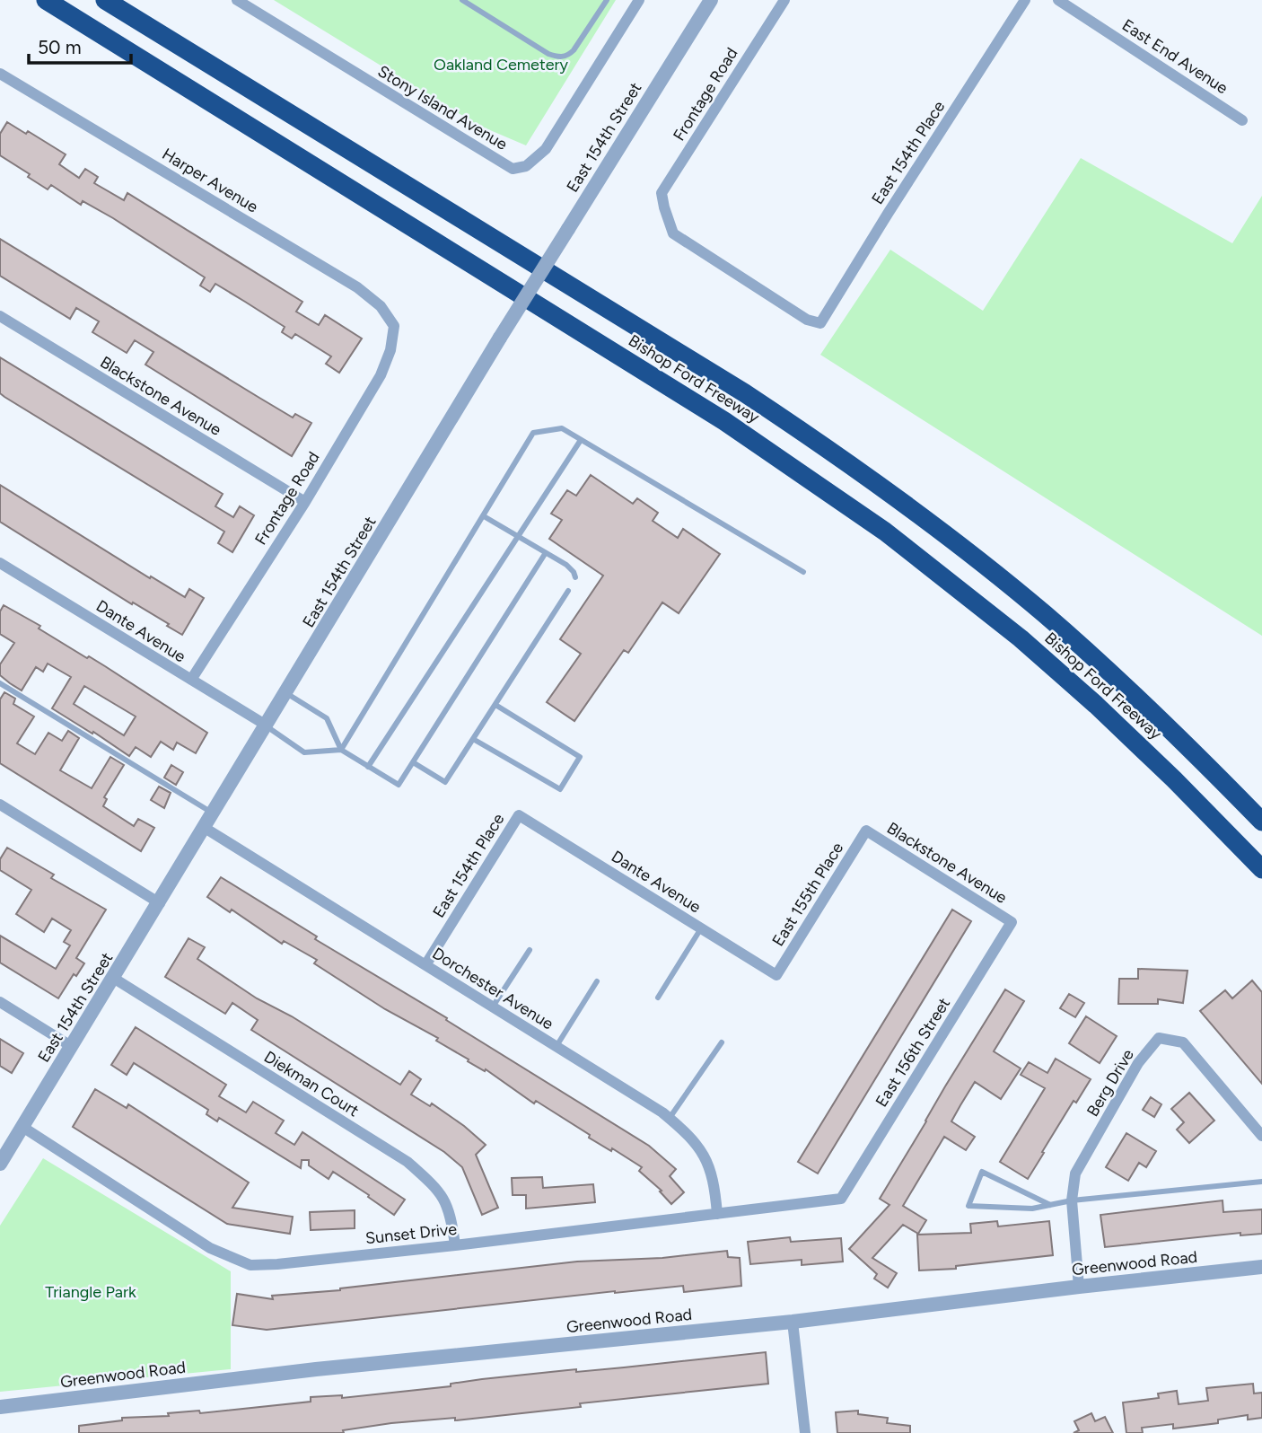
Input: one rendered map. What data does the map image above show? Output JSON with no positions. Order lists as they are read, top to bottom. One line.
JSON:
{"streets":{"highway":["Bishop Ford Freeway"],"street":["East End Avenue","Frontage Road","Stony Island Avenue","East 154th Street","East 154th Place","Harper Avenue","Blackstone Avenue","Dante Avenue","East 155th Place","Dorchester Avenue","East 156th Street","Berg Drive","Diekman Court","Sunset Drive","Greenwood Road"]},"crossings":[["Frontage Road","East 154th Place"],["Frontage Road","Harper Avenue"],["Frontage Road","Blackstone Avenue"],["Frontage Road","Dante Avenue"],["East 154th Street","Dante Avenue"],["East 154th Street","Dorchester Avenue"],["East 154th Street","Diekman Court"],["East 154th Street","Sunset Drive"],["East 154th Place","Dante Avenue"],["East 154th Place","Dorchester Avenue"],["Blackstone Avenue","East 155th Place"],["Blackstone Avenue","East 156th Street"],["Dante Avenue","East 155th Place"],["Dorchester Avenue","Sunset Drive"],["East 156th Street","Sunset Drive"],["Berg Drive","Greenwood Road"],["Diekman Court","Sunset Drive"]],"parks":["Oakland Cemetery","Triangle Park"],"scale_bar":"50 m"}
